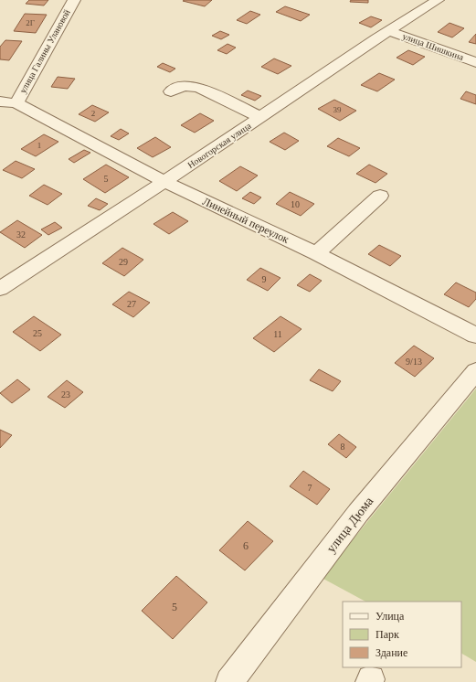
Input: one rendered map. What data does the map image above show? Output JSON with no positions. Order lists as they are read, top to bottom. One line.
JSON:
{"streets":{"street":["улица Шишкина","улица Галины Улановой","Новогорская улица","Линейный переулок","улица Дюма"]},"crossings":[["улица Шишкина","Новогорская улица"],["улица Галины Улановой","Линейный переулок"],["Новогорская улица","Линейный переулок"]],"house_numbers":["2Г","39","2","1","5","10","32","29","9","27","25","11","9/13","23","8","7","6","5"],"legend":["Улица","Парк","Здание"]}
